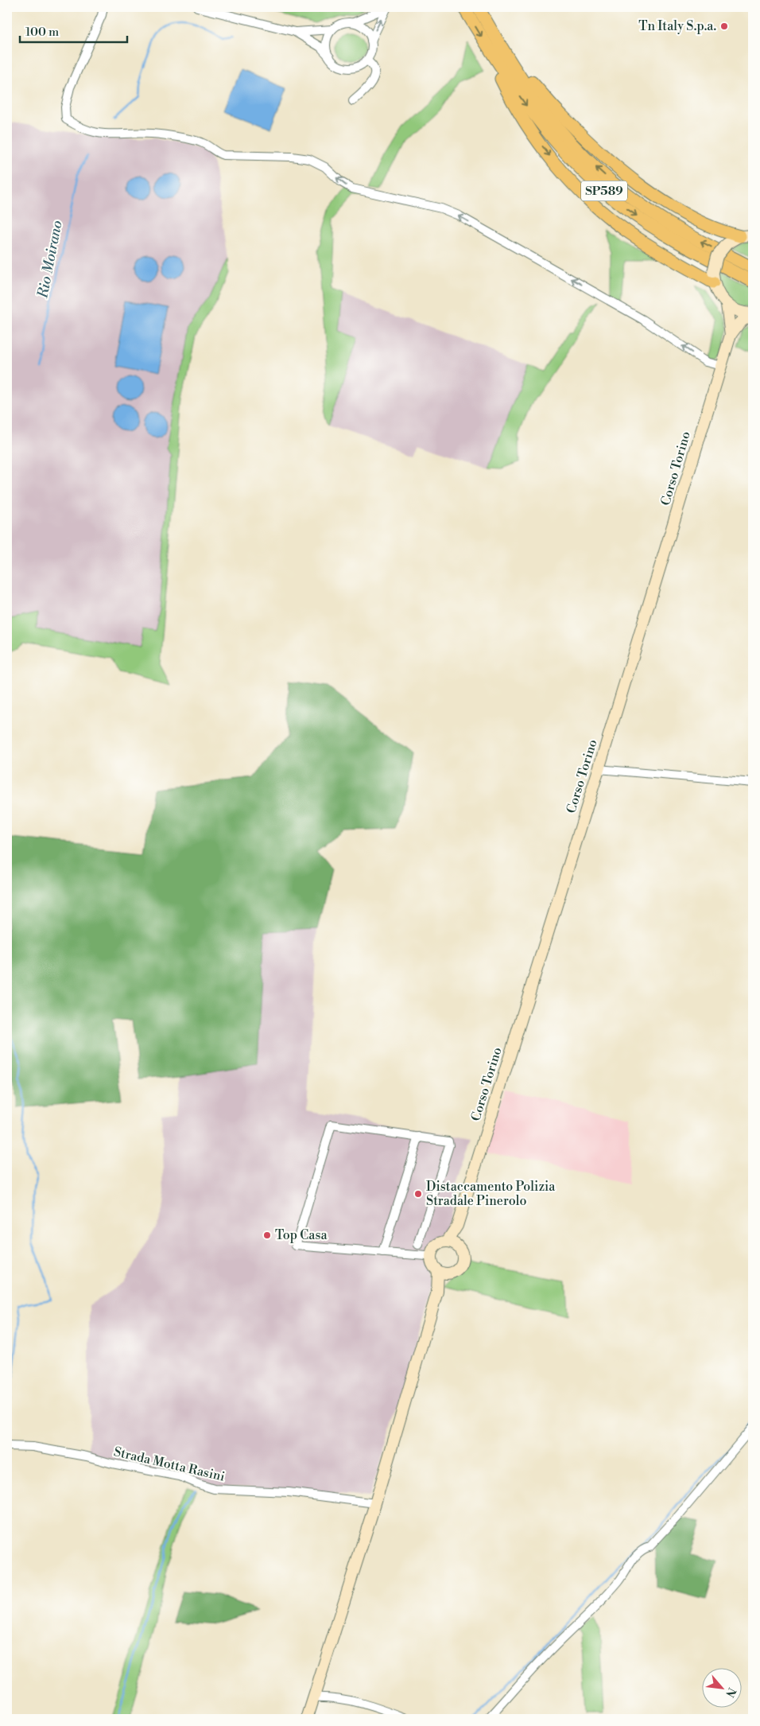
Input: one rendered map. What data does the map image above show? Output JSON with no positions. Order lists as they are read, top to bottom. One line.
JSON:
{"streets":{"main road":["SP589","Corso Torino"],"street":["Strada Motta Rasini"]},"water":["Rio Moirano"],"places":["Tn Italy S.p.a.","Distaccamento Polizia Stradale Pinerolo","Top Casa"],"scale_bar":"100 m","north":"bottom right"}
